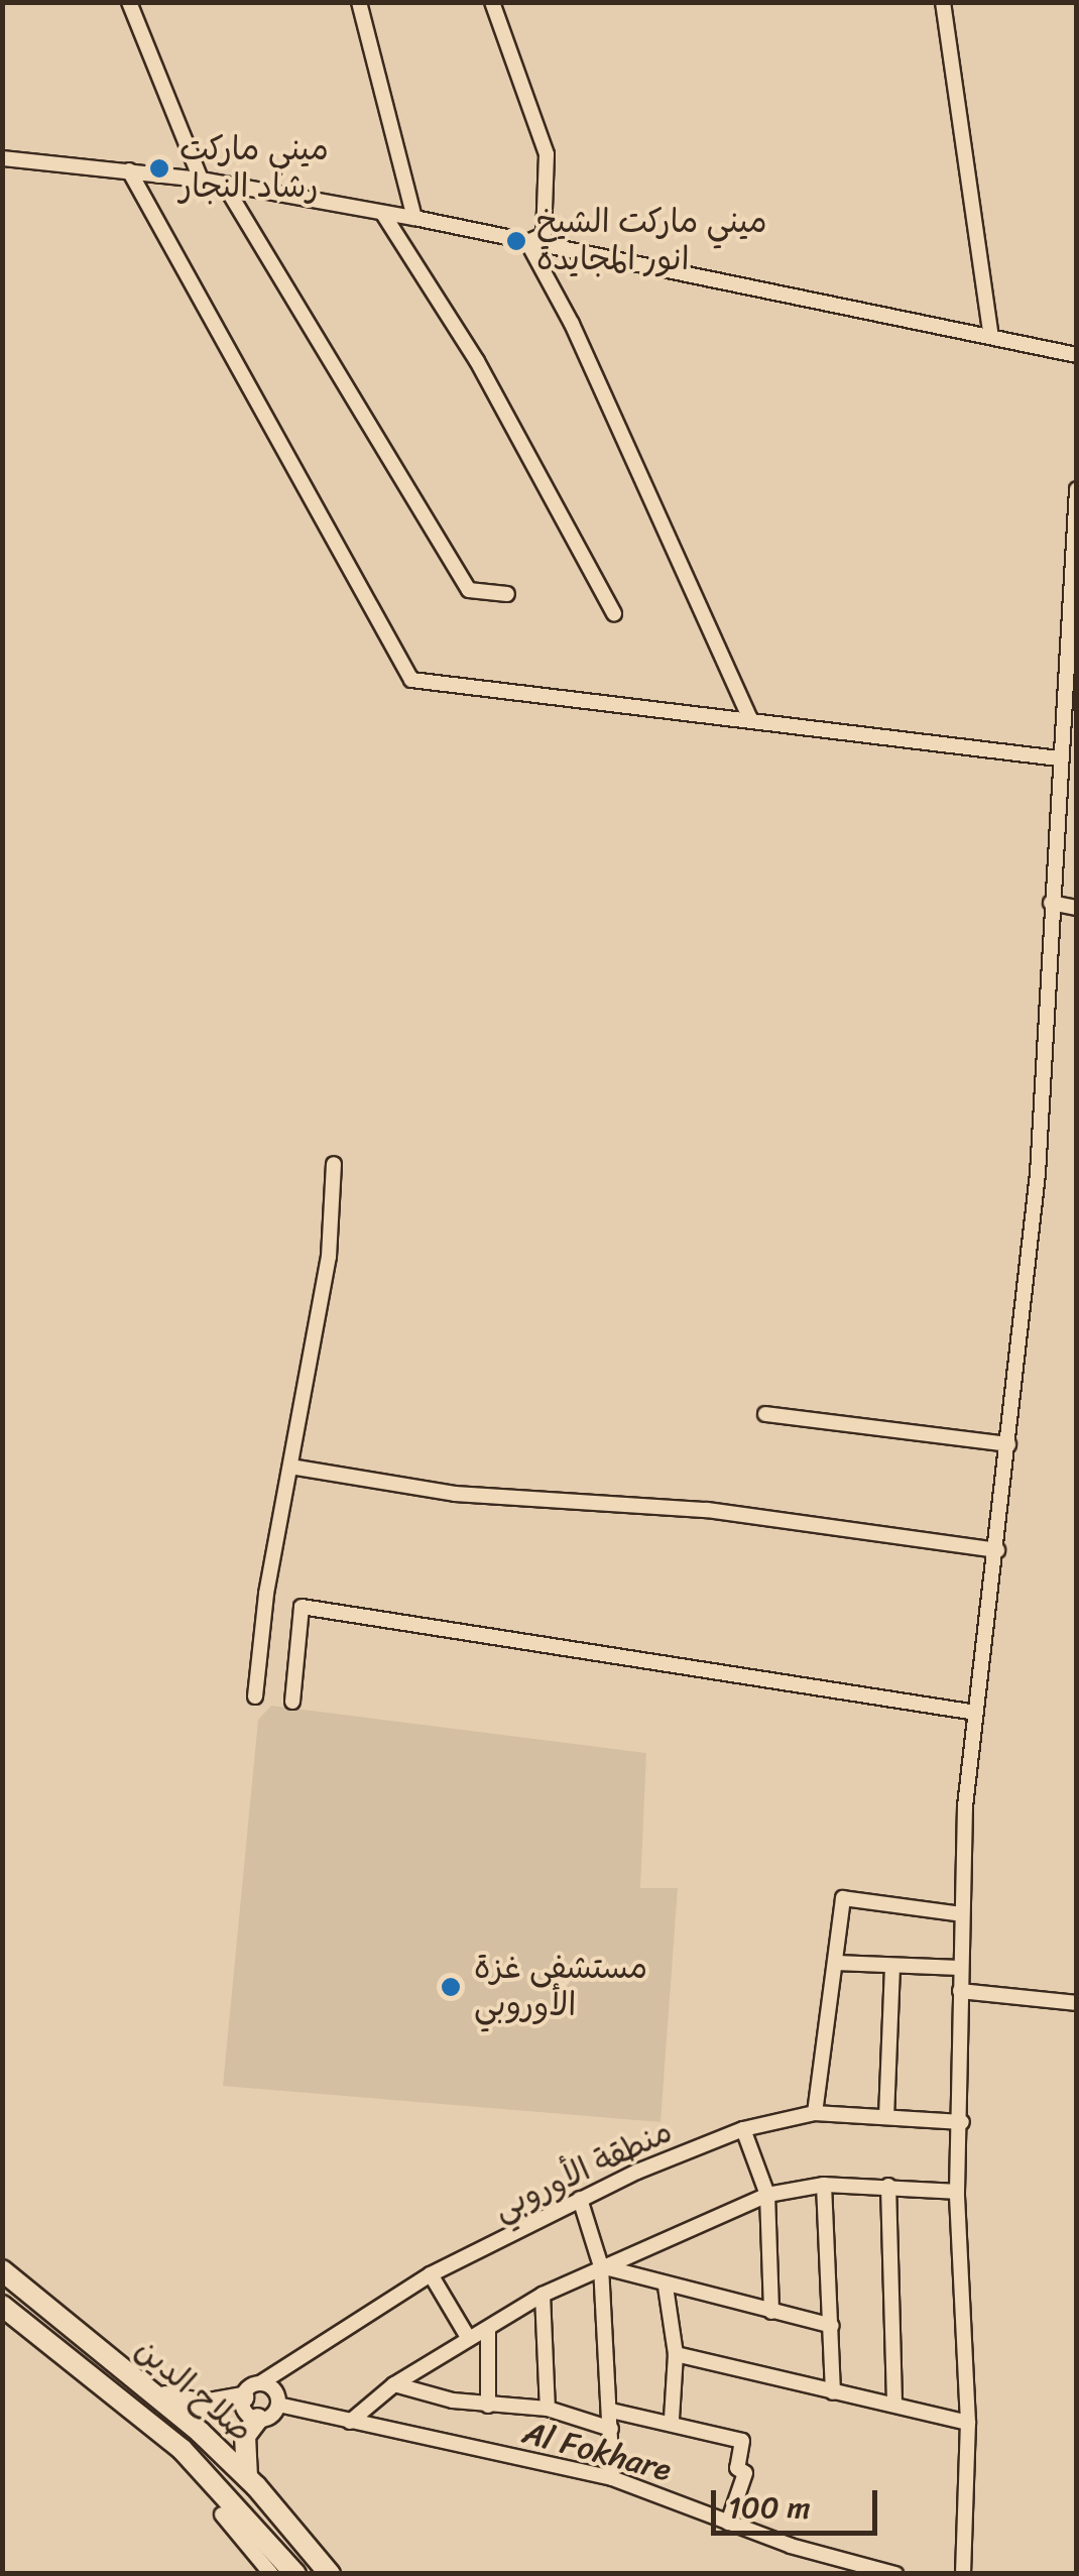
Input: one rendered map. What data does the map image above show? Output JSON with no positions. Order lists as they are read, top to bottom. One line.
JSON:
{"streets":{"highway":["صلاح الدين"],"street":["منطقة الأوروبي","Al Fokhare"]},"crossings":[["منطقة الأوروبي","Al Fokhare"]],"places":["ميني ماركت رشاد النجار","ميني ماركت الشيخ انور المجايدة","مستشفى غزة الأوروبي"],"scale_bar":"100 m"}
